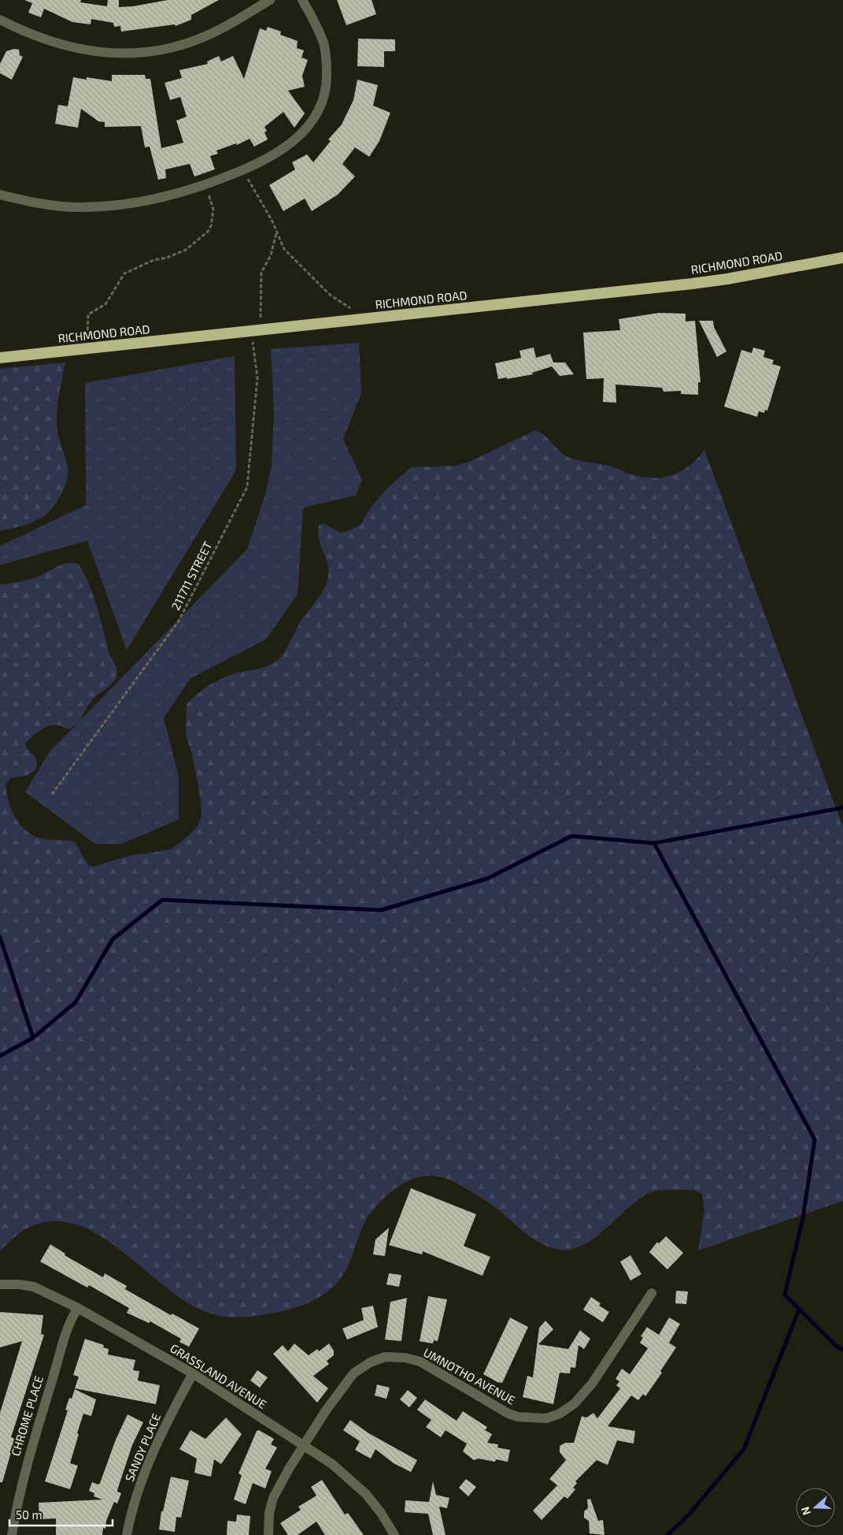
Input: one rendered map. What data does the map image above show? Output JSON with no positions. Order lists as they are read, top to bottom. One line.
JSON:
{"streets":{"highway":["RICHMOND ROAD"],"street":["GRASSLAND AVENUE","UMNOTHO AVENUE","CHROME PLACE","SANDY PLACE"],"path":["211711 STREET"]},"crossings":[["RICHMOND ROAD","211711 STREET"],["GRASSLAND AVENUE","UMNOTHO AVENUE"],["GRASSLAND AVENUE","CHROME PLACE"],["GRASSLAND AVENUE","SANDY PLACE"]],"scale_bar":"50 m","north":"left"}
